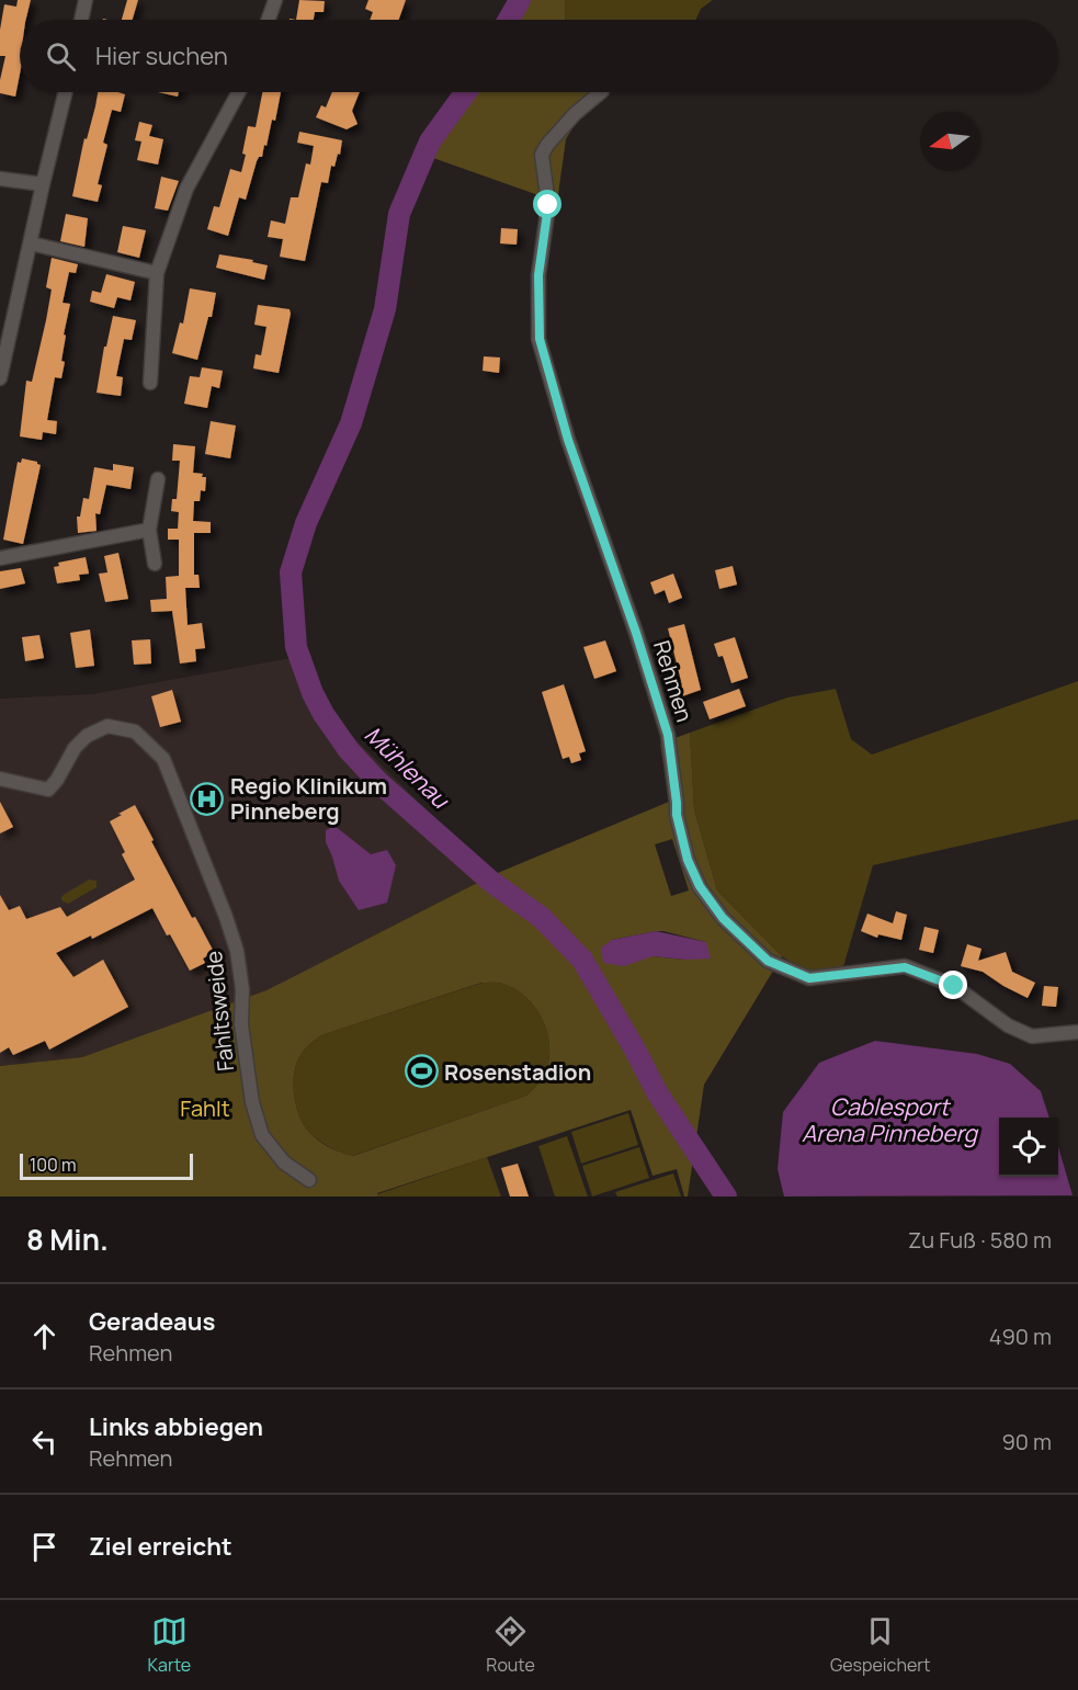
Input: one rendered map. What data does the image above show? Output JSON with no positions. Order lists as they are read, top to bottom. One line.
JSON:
{"streets":{"street":["Rehmen","Fahltsweide"]},"water":["Mühlenau","Cablesport Arena Pinneberg"],"parks":["Fahlt"],"places":{"hospital":["Regio Klinikum Pinneberg"],"sports":["Rosenstadion"]},"scale_bar":"100 m","north":"left","page":{"search":"Hier suchen","scale":"100 m","heading":["8 Min.","Zu Fuß · 580 m"],"list":[["Geradeaus","Rehmen","490 m"],["Links abbiegen","Rehmen","90 m"],"Ziel erreicht"],"nav":["Karte","Route","Gespeichert"]}}
